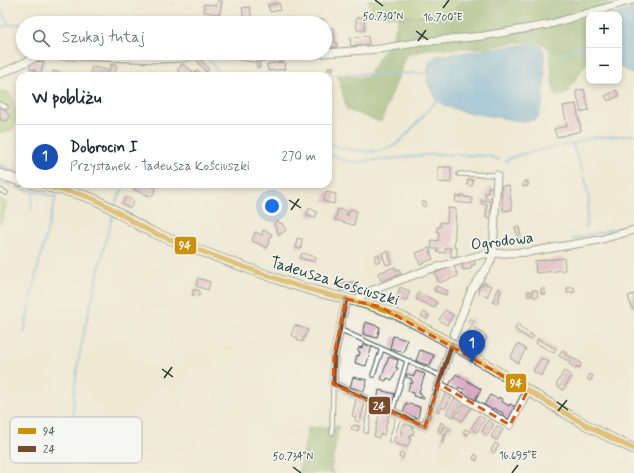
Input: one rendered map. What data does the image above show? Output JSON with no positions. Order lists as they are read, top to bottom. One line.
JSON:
{"streets":{"street":["Ogrodowa","Tadeusza Kościuszki"]},"crossings":[["Ogrodowa","Tadeusza Kościuszki"]],"lines":["transit line 94","transit line 24"],"legend":["94","24"],"page":{"map_buttons":["+","−"],"search":"Szukaj tutaj","heading":"W pobliżu","list":[{"mark":"1","name":"Dobrocin I","note":"Przystanek · Tadeusza Kościuszki","value":"270 m"}],"pins":"1"},"coordinates":["50.730°N","16.700°E","16.695°E","50.734°N"]}
